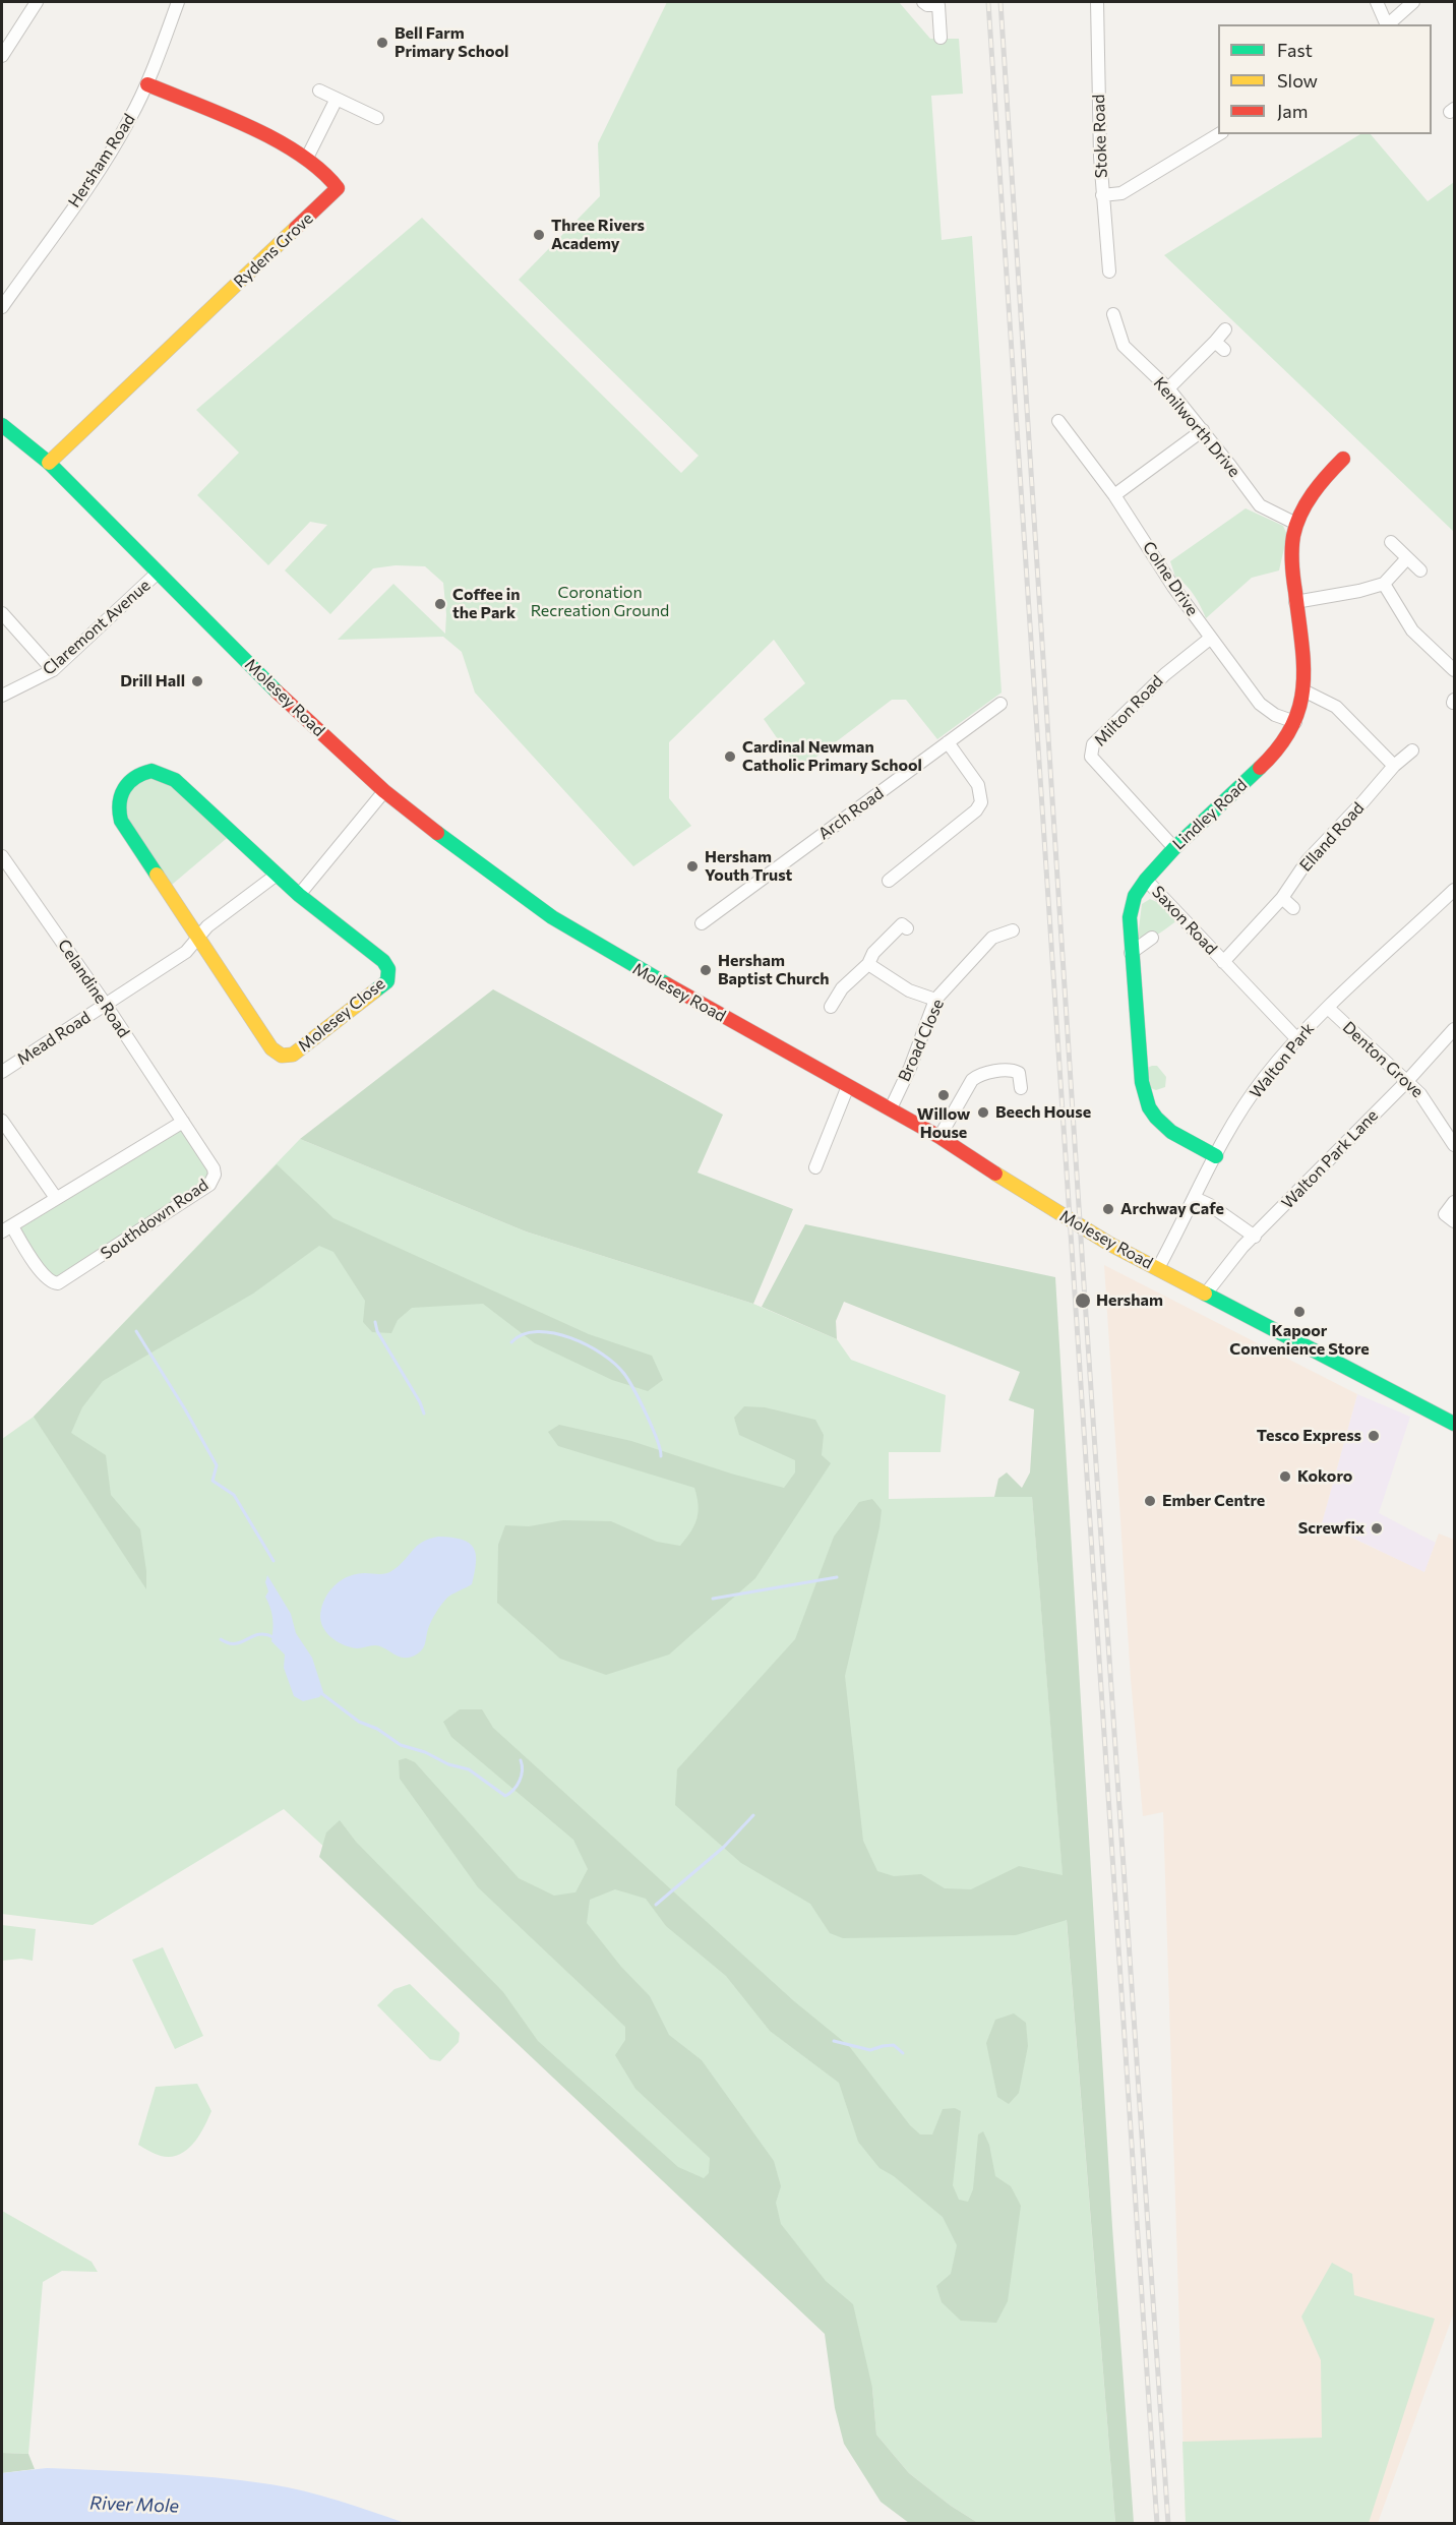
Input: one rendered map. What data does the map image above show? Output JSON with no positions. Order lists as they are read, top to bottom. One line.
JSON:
{"streets":{"street":["Stoke Road","Hersham Road","Rydens Grove","Kenilworth Drive","Colne Drive","Claremont Avenue","Molesey Road","Milton Road","Arch Road","Lindley Road","Elland Road","Saxon Road","Celandine Road","Molesey Close","Mead Road","Broad Close","Denton Grove","Walton Park","Walton Park Lane","Southdown Road"]},"crossings":[["Hersham Road","Rydens Grove"],["Rydens Grove","Molesey Road"],["Kenilworth Drive","Lindley Road"],["Colne Drive","Milton Road"],["Colne Drive","Lindley Road"],["Claremont Avenue","Molesey Road"],["Molesey Road","Broad Close"],["Molesey Road","Walton Park"],["Molesey Road","Walton Park Lane"],["Milton Road","Lindley Road"],["Lindley Road","Saxon Road"],["Lindley Road","Walton Park"],["Elland Road","Saxon Road"],["Saxon Road","Walton Park"],["Celandine Road","Mead Road"],["Celandine Road","Southdown Road"],["Molesey Close","Mead Road"],["Denton Grove","Walton Park"],["Denton Grove","Walton Park Lane"]],"water":["River Mole"],"parks":["Coronation Recreation Ground"],"places":["Bell Farm Primary School","Three Rivers Academy","Coffee in the Park","Drill Hall","Cardinal Newman Catholic Primary School","Hersham Youth Trust","Hersham Baptist Church","Willow House","Beech House","Archway Cafe","Hersham","Kapoor Convenience Store","Tesco Express","Kokoro","Ember Centre","Screwfix"],"legend":["Fast","Slow","Jam"]}
